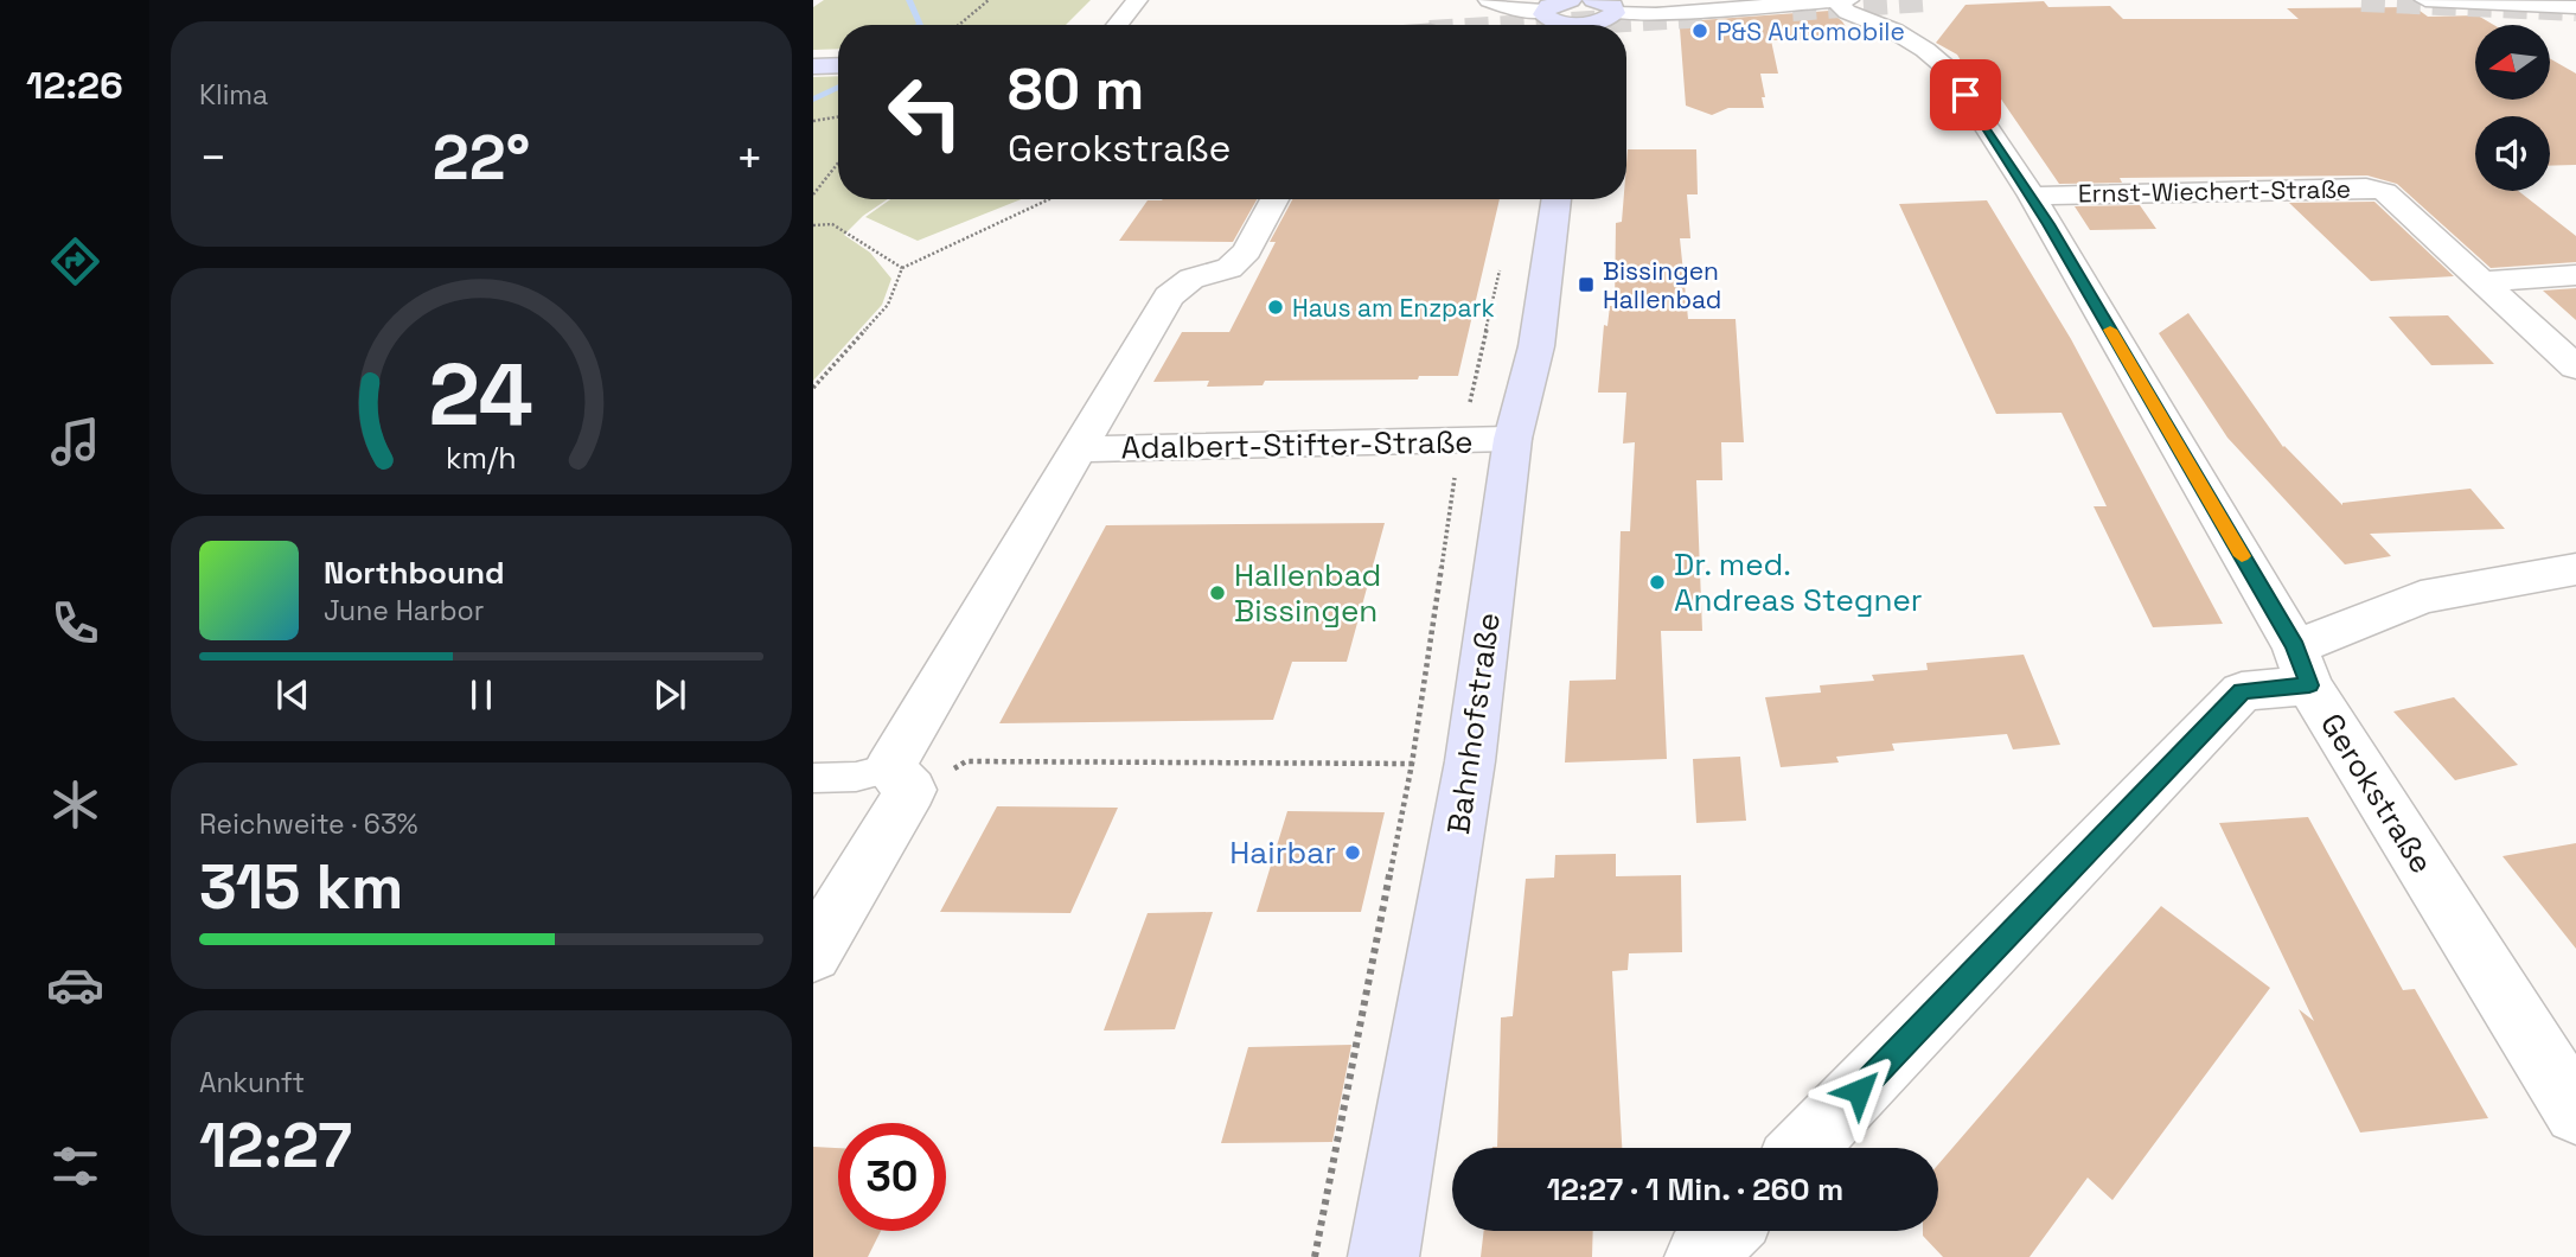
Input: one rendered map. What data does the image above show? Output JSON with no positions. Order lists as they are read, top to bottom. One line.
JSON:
{"streets":{"street":["Ernst-Wiechert-Straße","Adalbert-Stifter-Straße","Bahnhofstraße","Gerokstraße"]},"crossings":[["Ernst-Wiechert-Straße","Gerokstraße"],["Adalbert-Stifter-Straße","Bahnhofstraße"]],"places":{"other":["P&S Automobile","Haus am Enzpark","Dr. med. Andreas Stegner","Hallenbad Bissingen","Hairbar"],"transit":["Bissingen Hallenbad"]},"north":"left","page":{"tabs":"12:26","tile":["Klima",["Reichweite · 63%","315 km"],["Ankunft","12:27"]],"turn":["80 m","Gerokstraße"],"heat":["−","22°","+"],"song":["Northbound","June Harbor"],"limit":"30","trip":"12:27 · 1 Min. · 260 m","gauge":["24","km/h"]}}
